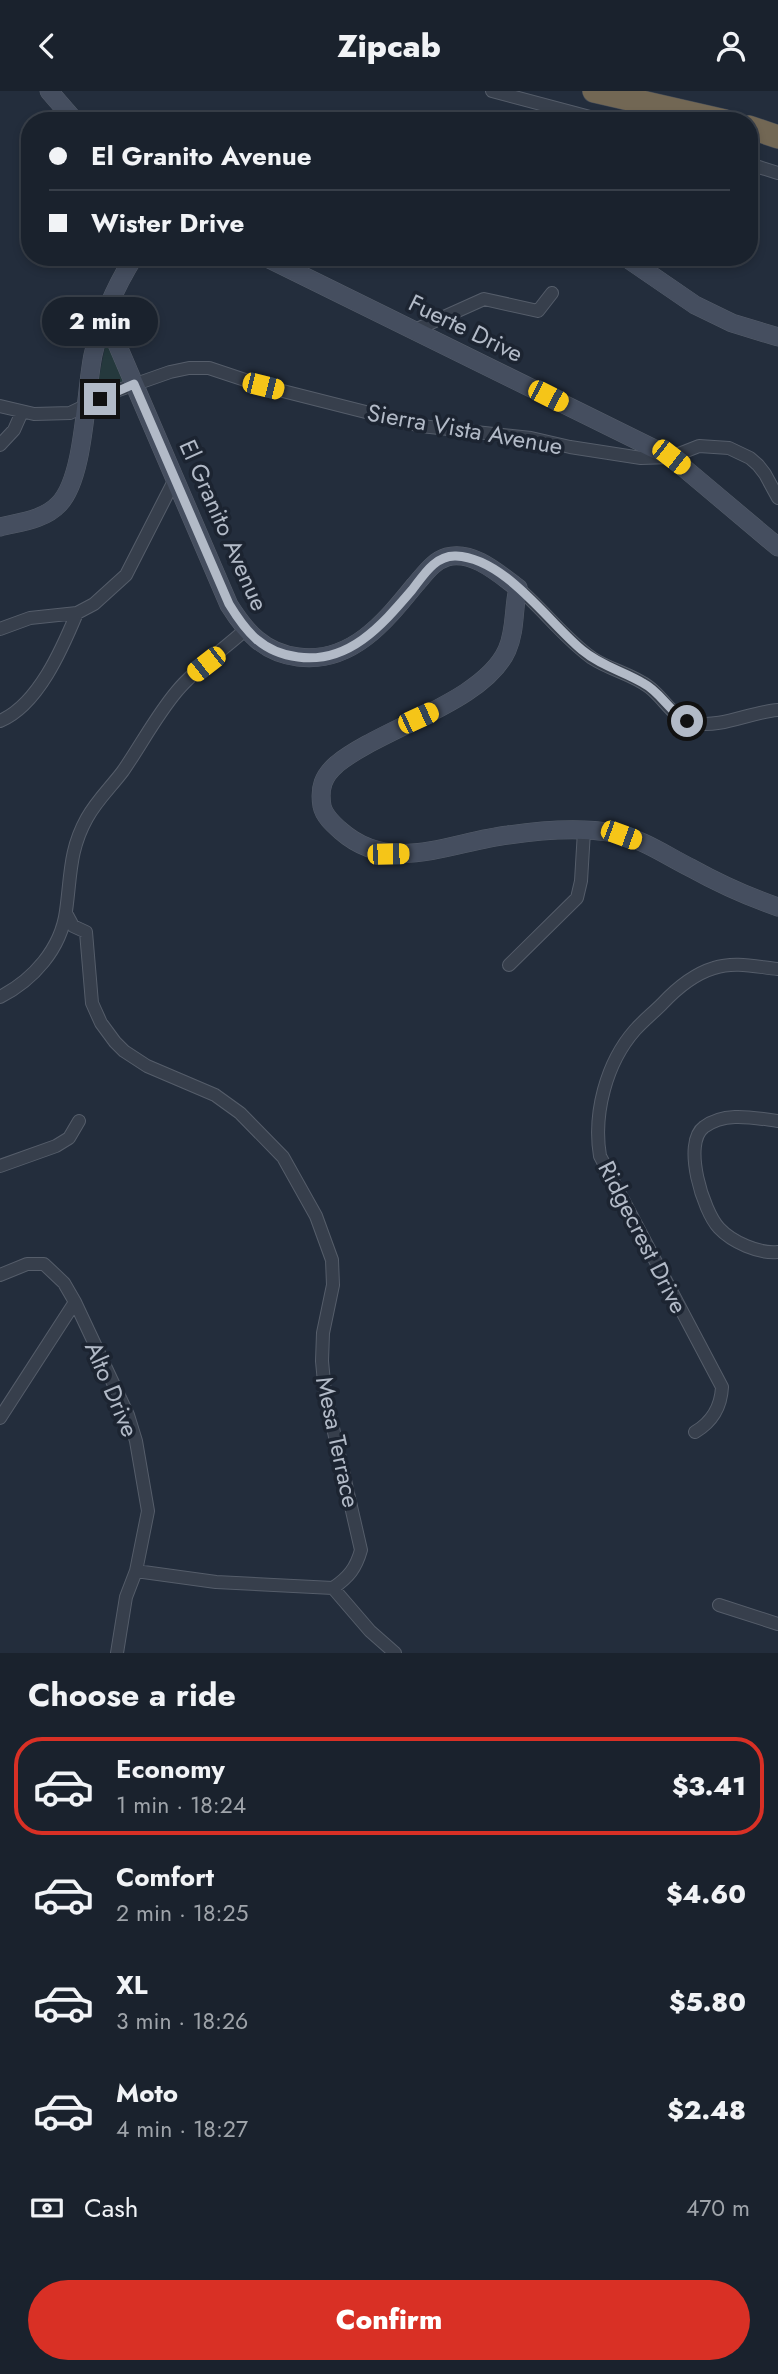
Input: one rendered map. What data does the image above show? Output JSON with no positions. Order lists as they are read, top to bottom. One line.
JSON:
{"streets":{"street":["Fuerte Drive","Sierra Vista Avenue","El Granito Avenue","Ridgecrest Drive","Alto Drive","Mesa Terrace"]},"crossings":[["Fuerte Drive","Sierra Vista Avenue"],["Sierra Vista Avenue","El Granito Avenue"]],"page":{"header":"Zipcab","banner":["El Granito Avenue","Wister Drive"],"bubble":"2 min","heading":"Choose a ride","list":[{"name":"Economy","note":"1 min · 18:24","value":"$3.41"},{"name":"Comfort","note":"2 min · 18:25","value":"$4.60"},{"name":"XL","note":"3 min · 18:26","value":"$5.80"},{"name":"Moto","note":"4 min · 18:27","value":"$2.48"}],"pay":["Cash","470 m"],"buttons":"Confirm"}}
